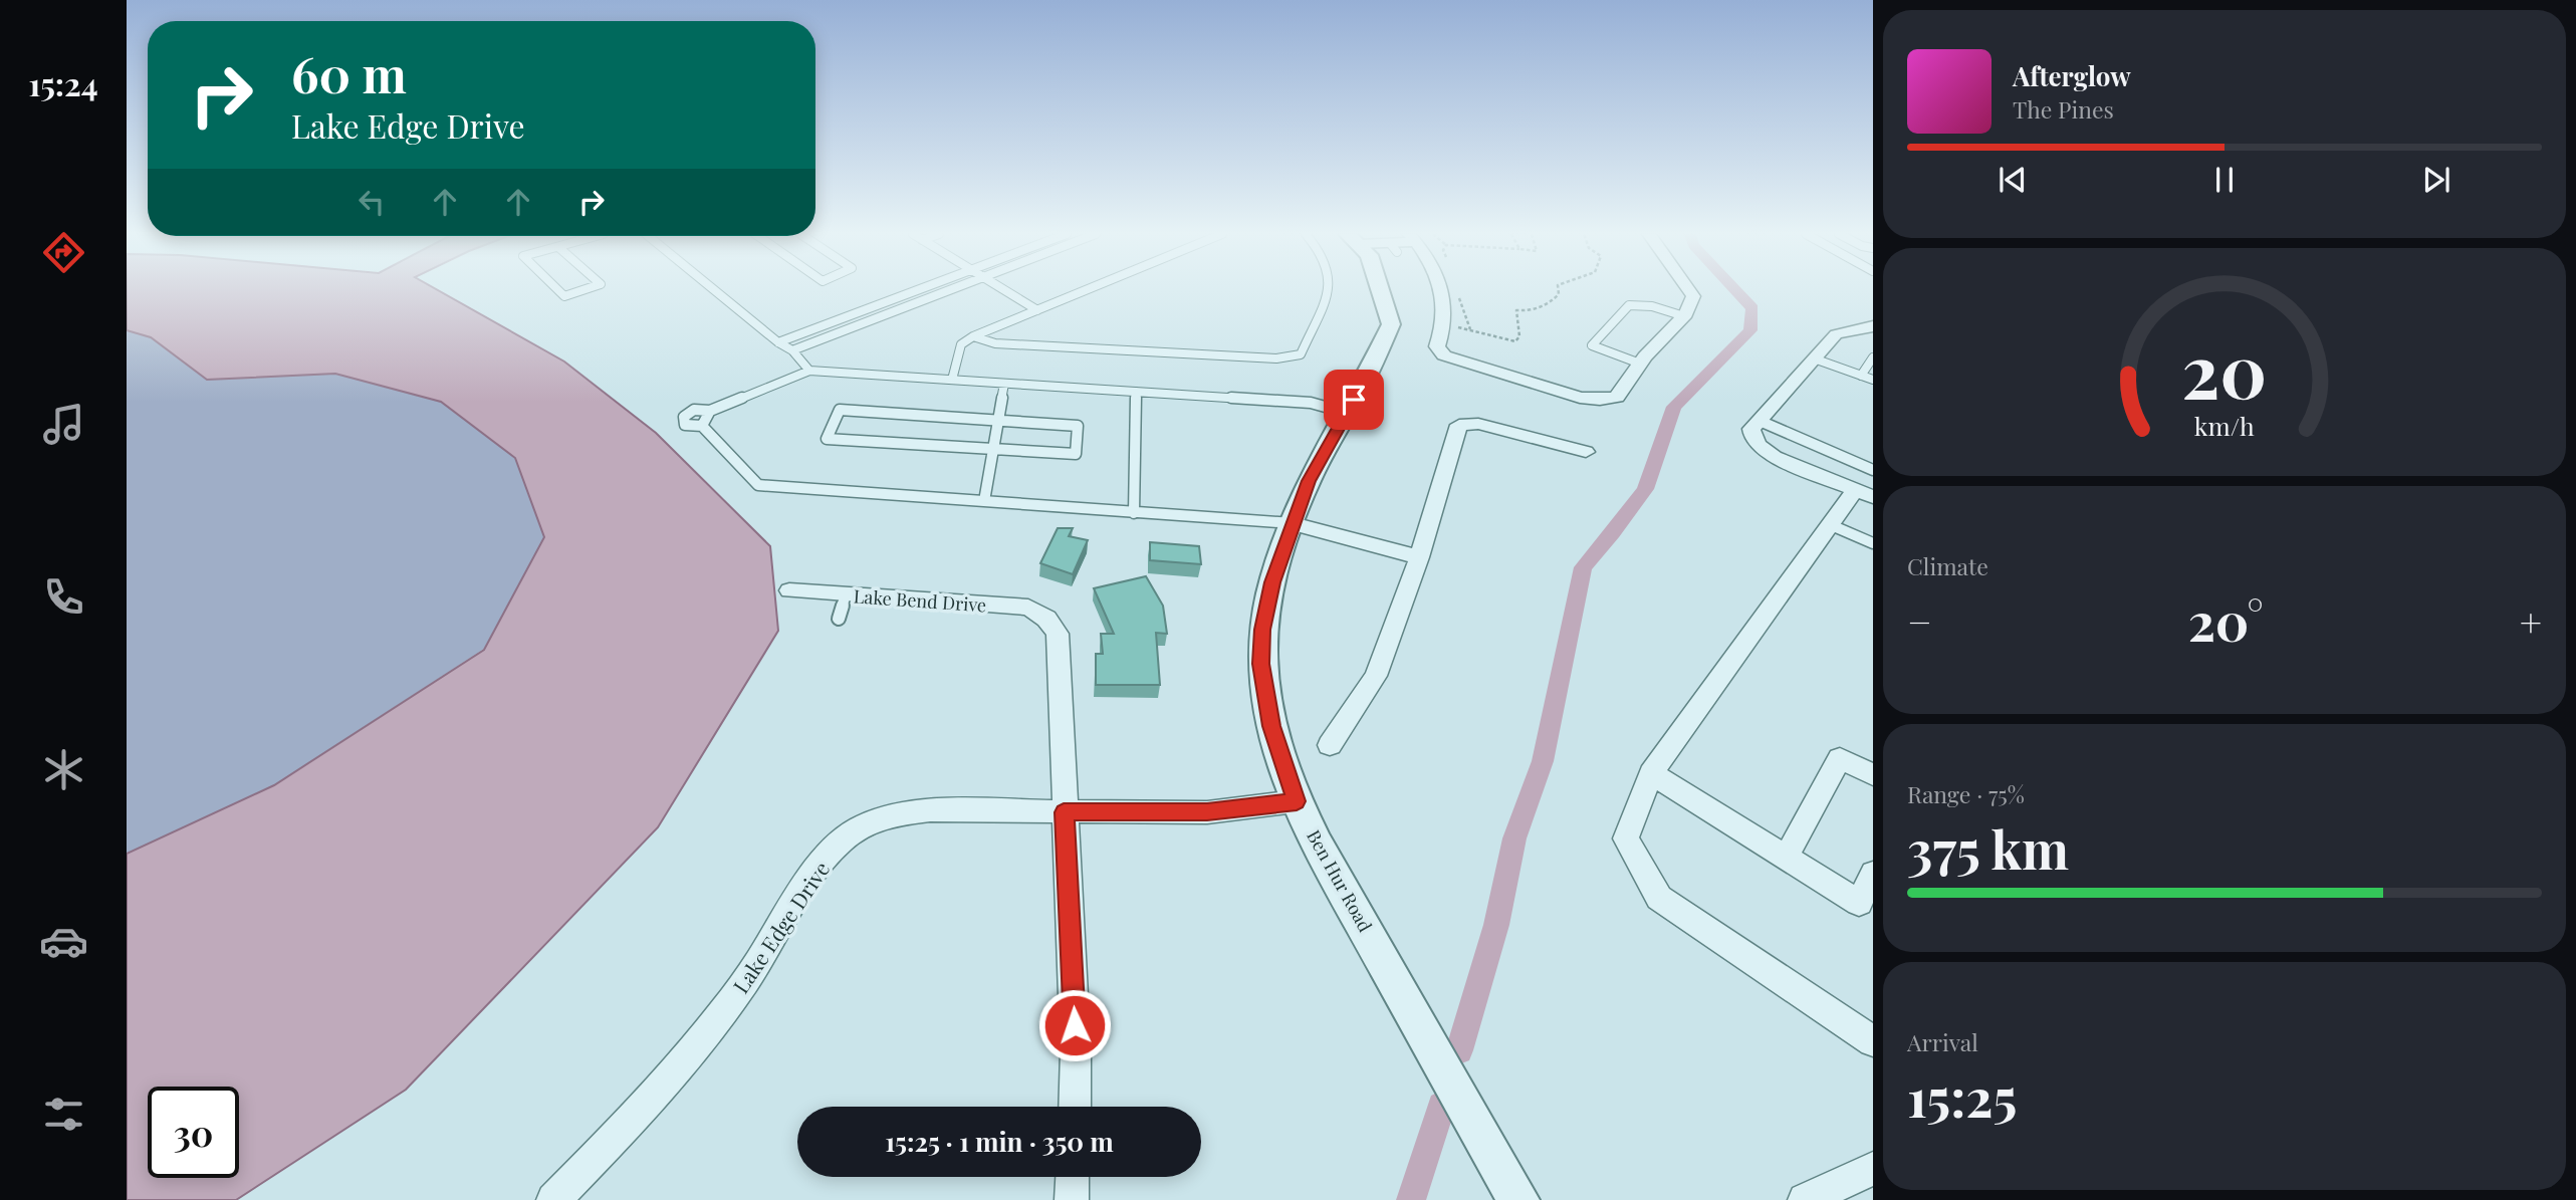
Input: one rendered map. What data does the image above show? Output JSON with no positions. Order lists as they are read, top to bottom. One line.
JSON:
{"streets":{"street":["Lake Bend Drive","Ben Hur Road","Lake Edge Drive"]},"crossings":[["Lake Bend Drive","Lake Edge Drive"],["Ben Hur Road","Lake Edge Drive"]],"page":{"tabs":"15:24","turn":["60 m","Lake Edge Drive"],"song":["Afterglow","The Pines"],"tile":["Climate",["Range · 75%","375 km"],["Arrival","15:25"]],"heat":["−","20°","+"],"limit":"30","trip":"15:25 · 1 min · 350 m","gauge":["20","km/h"]}}
